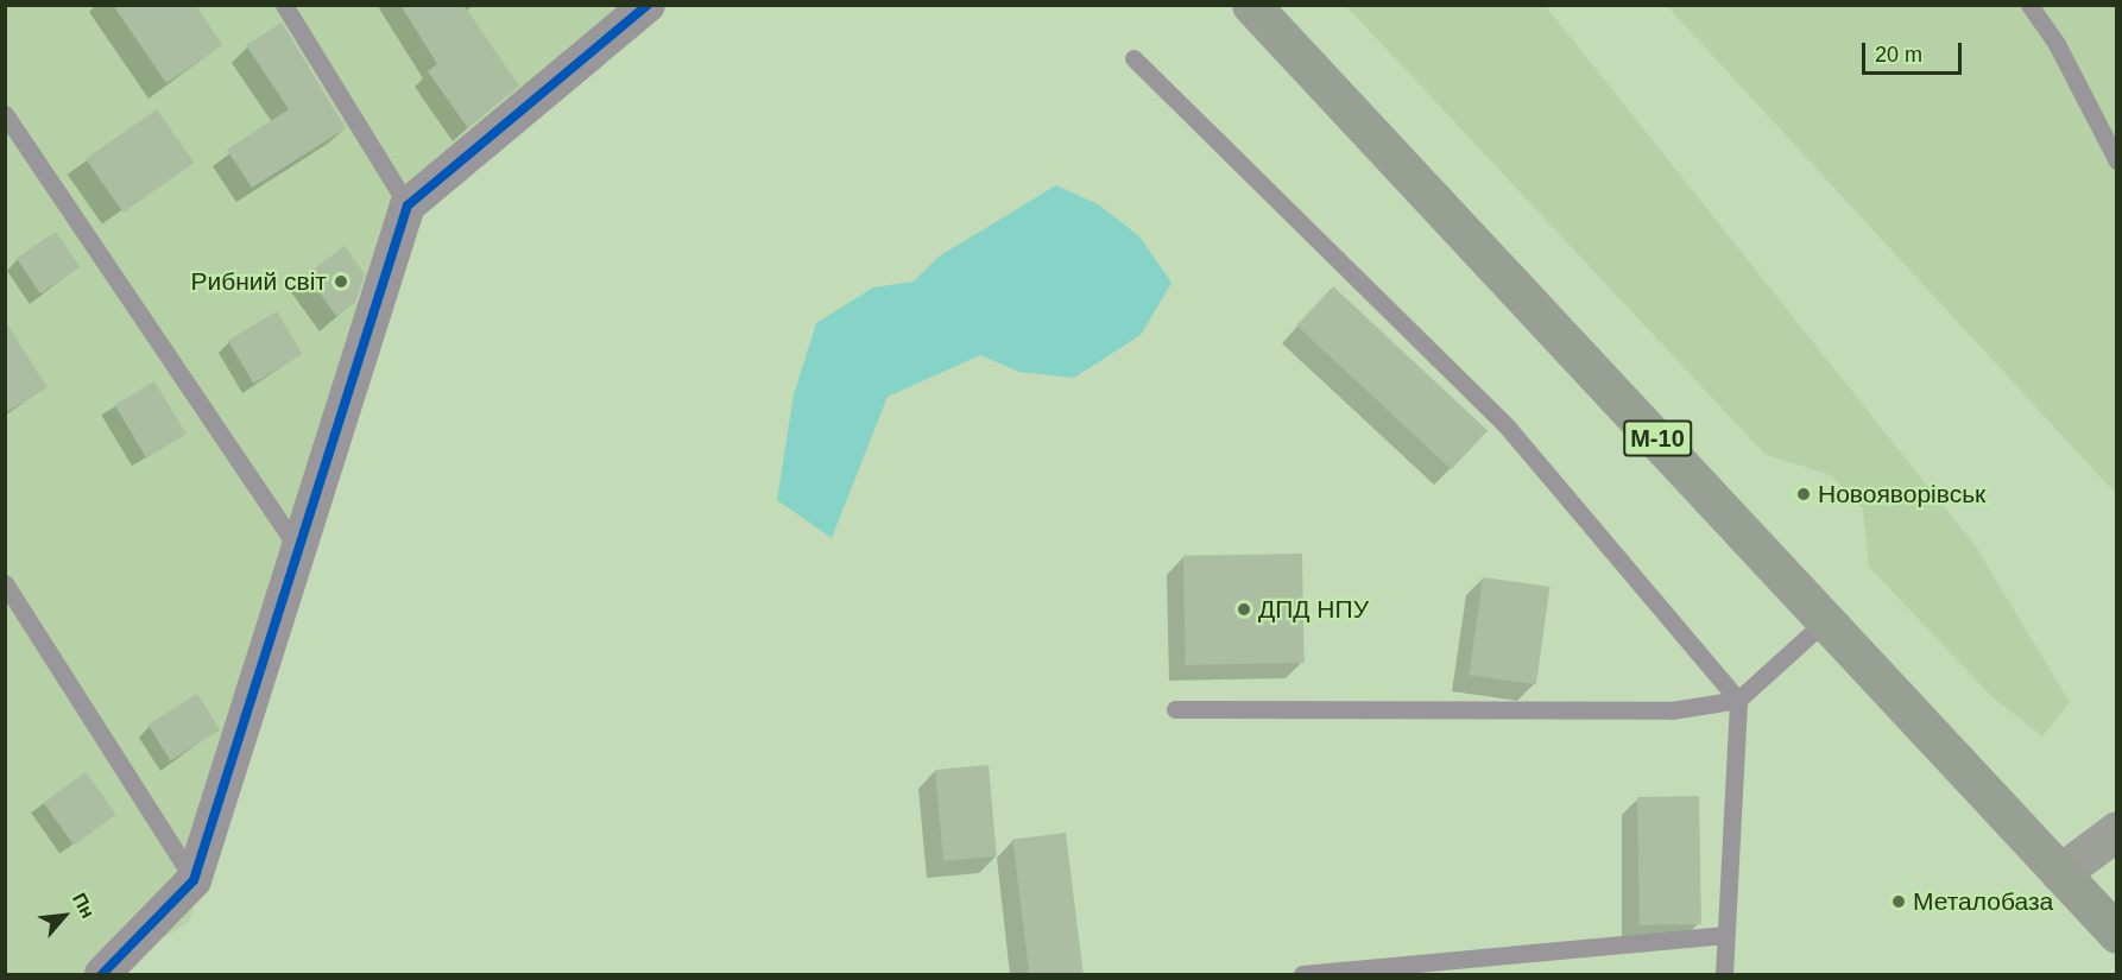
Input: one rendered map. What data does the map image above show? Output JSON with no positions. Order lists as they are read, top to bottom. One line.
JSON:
{"streets":{"highway":["М-10"]},"places":["Рибний світ","Новояворівськ","ДПД НПУ","Металобаза"],"scale_bar":"20 m","north":"top right"}
